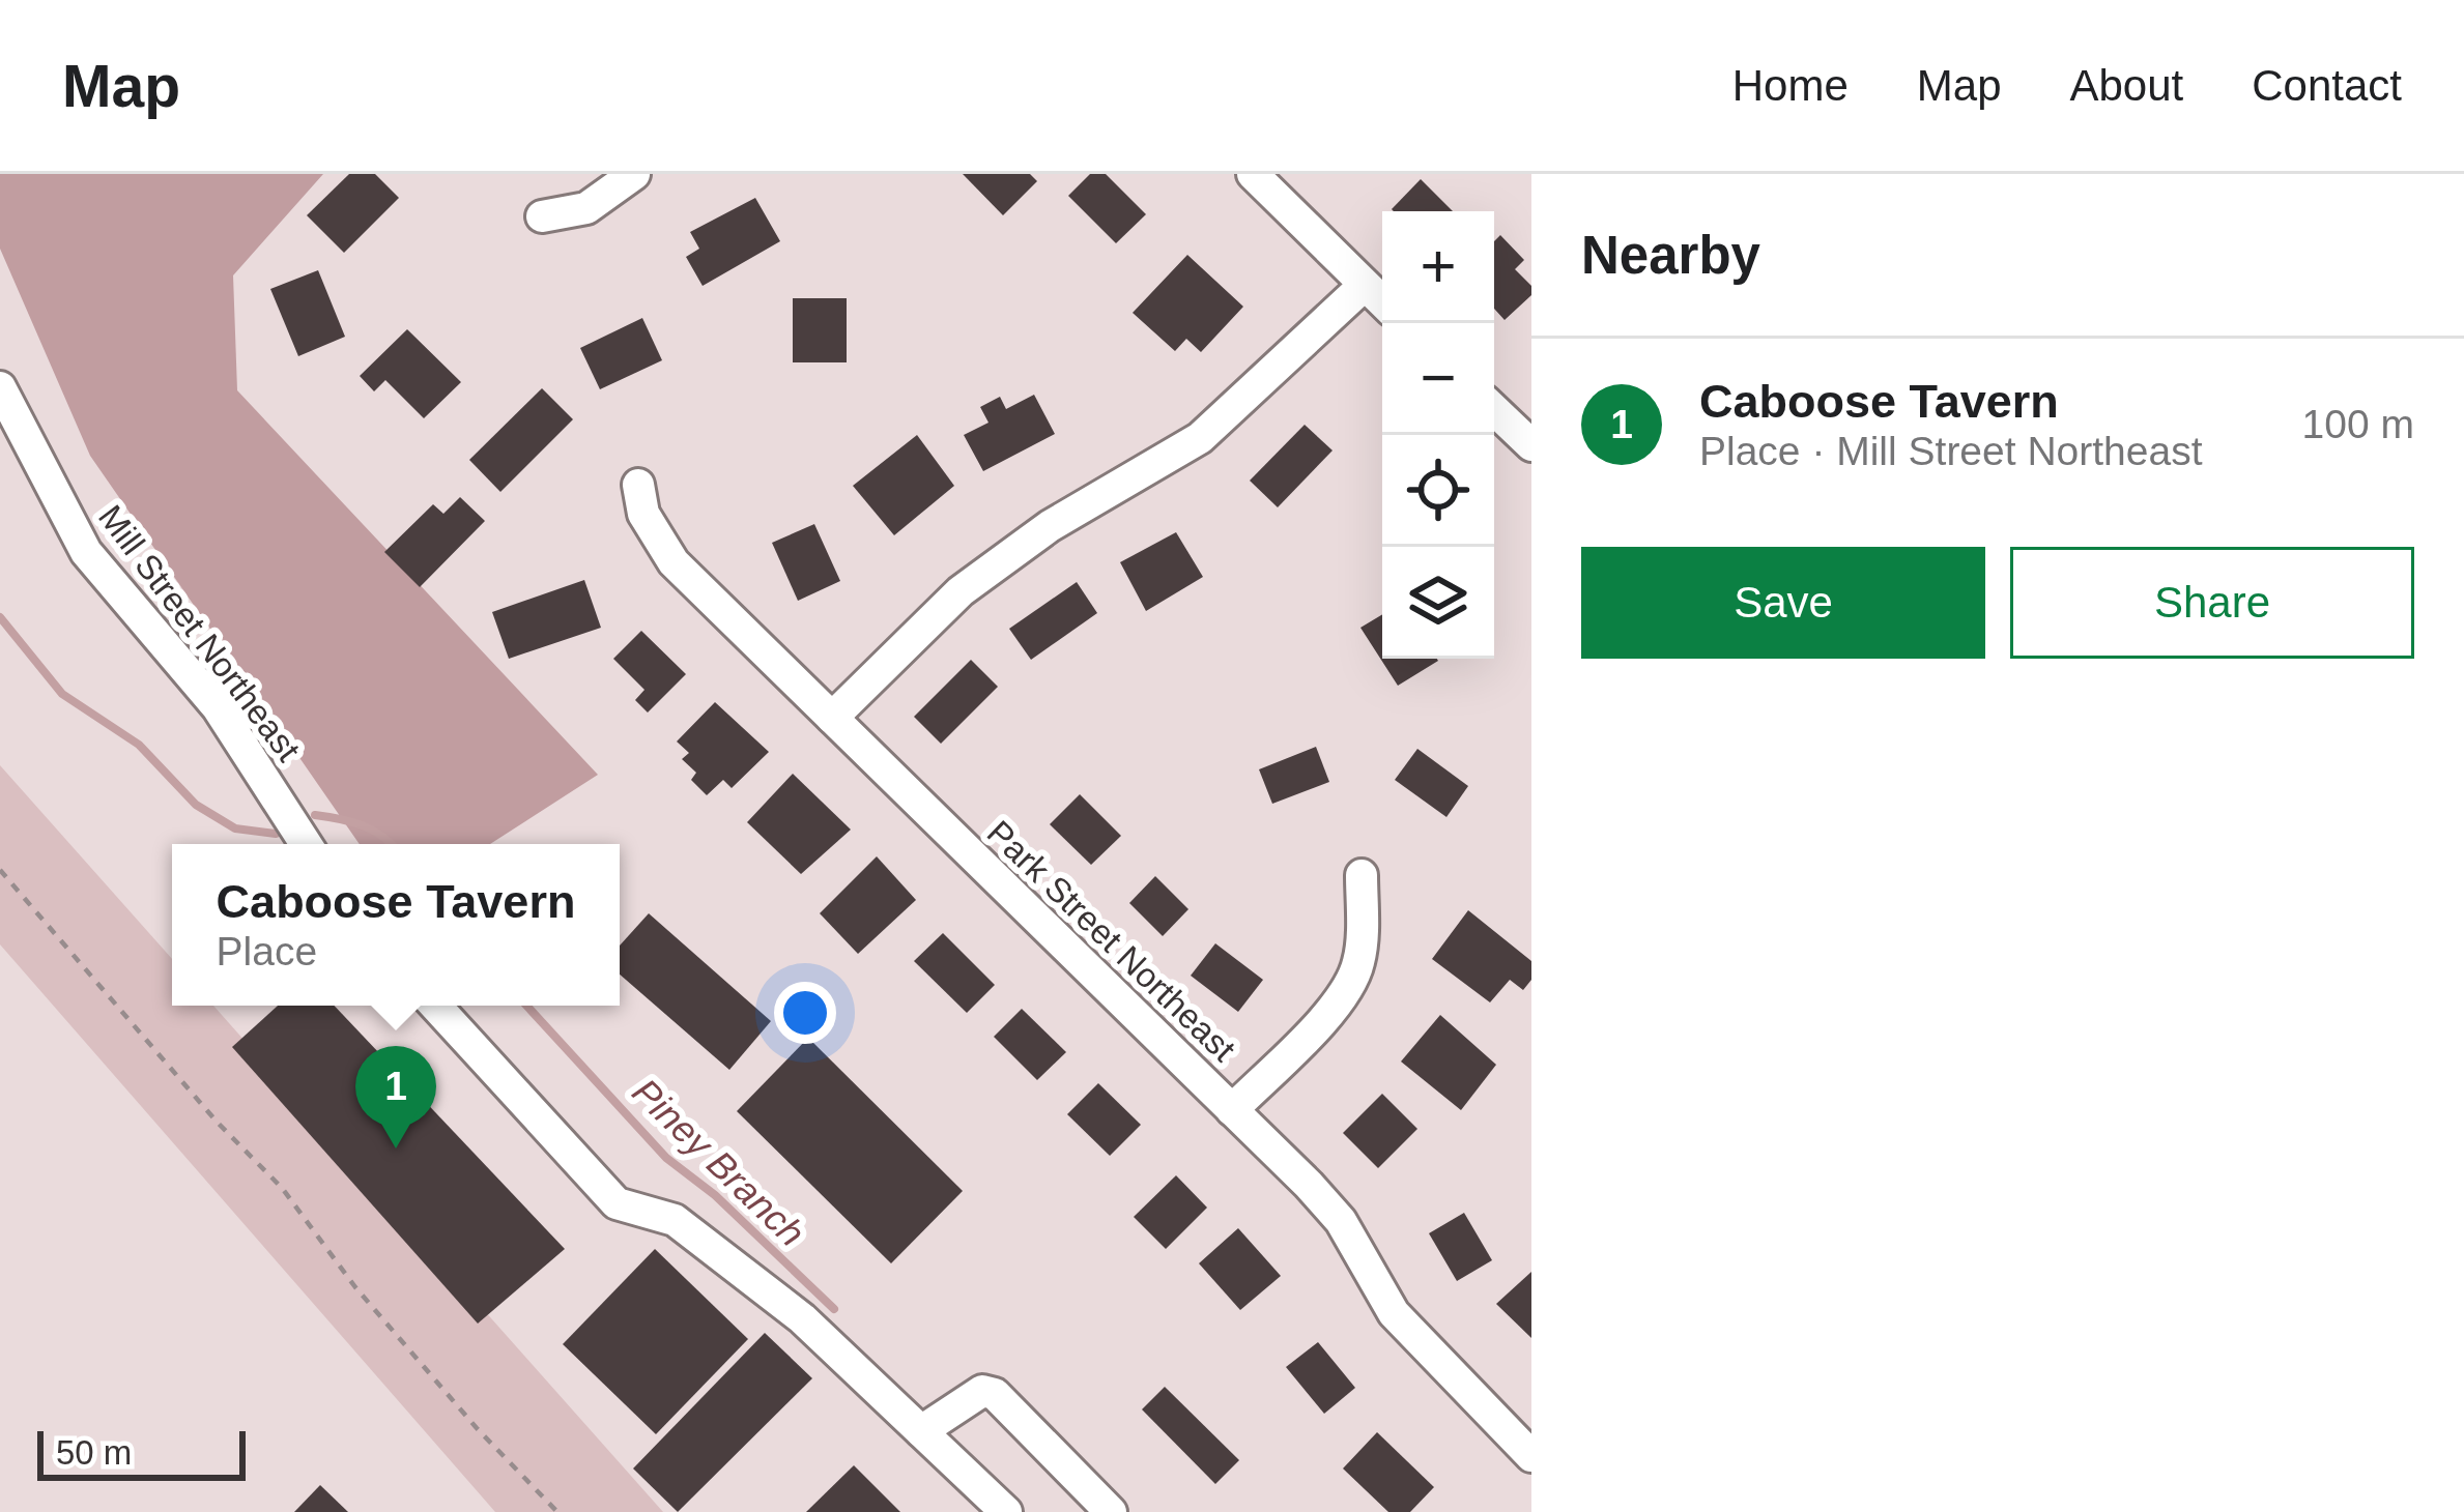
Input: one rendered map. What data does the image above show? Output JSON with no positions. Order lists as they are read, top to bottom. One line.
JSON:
{"streets":{"street":["Mill Street Northeast","Park Street Northeast"]},"water":["Piney Branch"],"scale_bar":"50 m","page":{"header":"Map","nav":["Home","Map","About","Contact"],"heading":"Nearby","map_buttons":["+","−"],"list":[{"mark":"1","name":"Caboose Tavern","note":"Place · Mill Street Northeast","value":"100 m"}],"buttons":["Save","Share"],"popup":["Caboose Tavern","Place"],"pins":"1","scale":"50 m"}}
